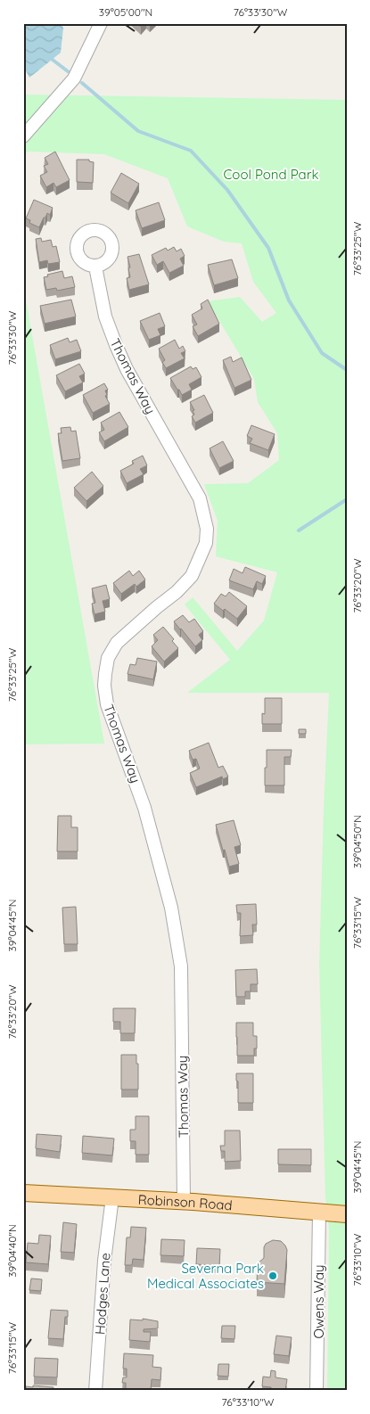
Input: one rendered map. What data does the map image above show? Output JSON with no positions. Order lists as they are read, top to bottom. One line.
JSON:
{"streets":{"main road":["Robinson Road"],"street":["Thomas Way","Hodges Lane","Owens Way"]},"crossings":[["Thomas Way","Robinson Road"],["Robinson Road","Hodges Lane"],["Robinson Road","Owens Way"]],"parks":["Cool Pond Park"],"places":["Severna Park Medical Associates"],"coordinates":["39°05'00\"N","76°33'30\"W","76°33'25\"W","76°33'20\"W","39°04'50\"N","76°33'15\"W","39°04'45\"N","39°04'40\"N","76°33'10\"W"]}
